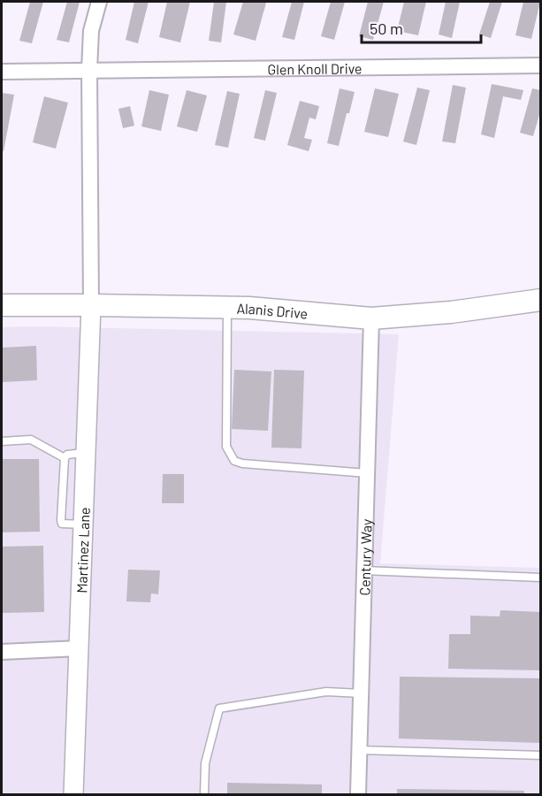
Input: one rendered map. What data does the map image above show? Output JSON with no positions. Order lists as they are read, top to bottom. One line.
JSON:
{"streets":{"main road":["Alanis Drive"],"street":["Glen Knoll Drive","Martinez Lane","Century Way"]},"crossings":[["Alanis Drive","Martinez Lane"],["Alanis Drive","Century Way"]],"scale_bar":"50 m"}
